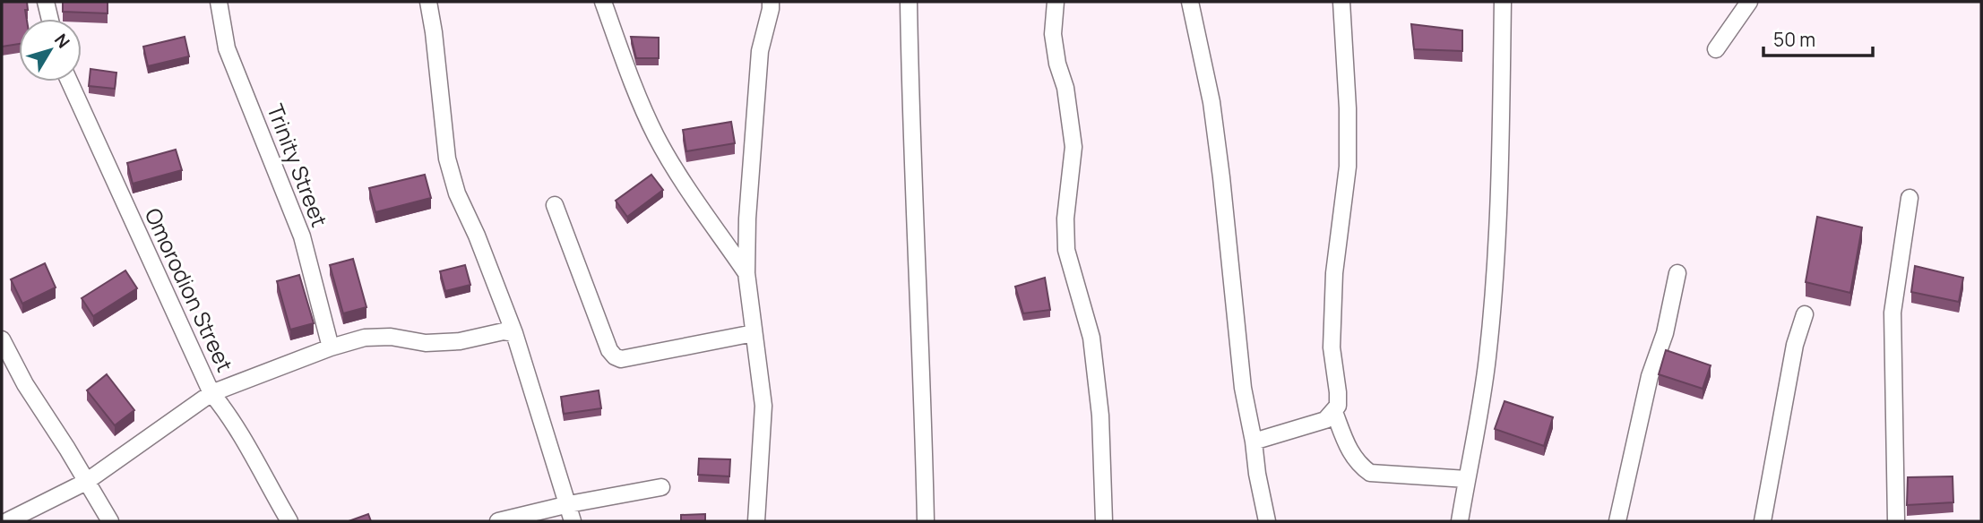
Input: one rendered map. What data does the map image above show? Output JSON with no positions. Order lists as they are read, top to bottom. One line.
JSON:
{"streets":{"street":["Trinity Street","Omorodion Street"]},"scale_bar":"50 m","north":"top right"}
